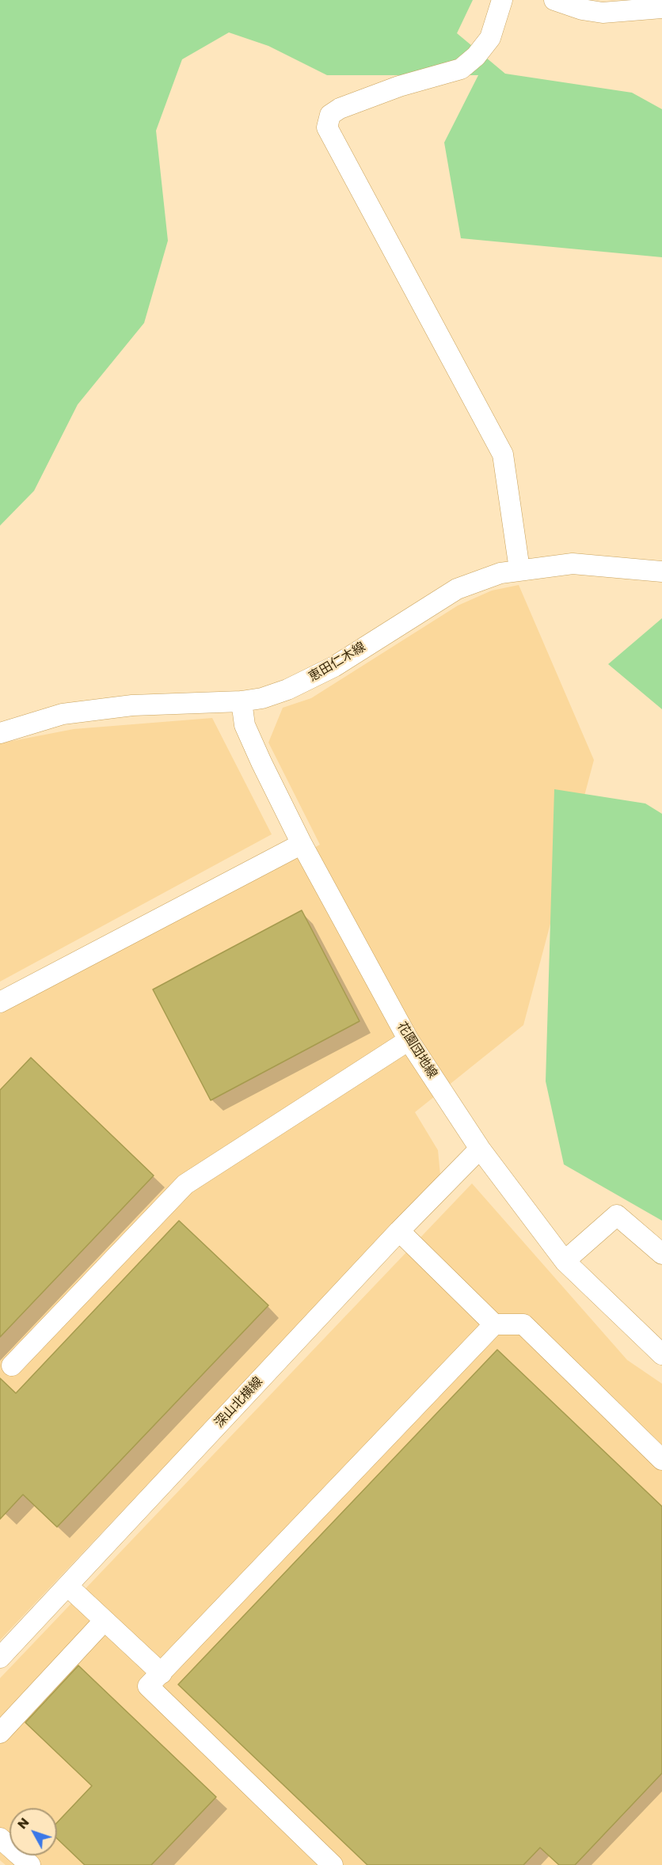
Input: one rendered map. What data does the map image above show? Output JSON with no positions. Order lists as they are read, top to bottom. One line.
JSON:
{"streets":{"street":["恵田仁木線","花園団地線","深山北横線"]},"crossings":[["恵田仁木線","花園団地線"],["花園団地線","深山北横線"]],"north":"top left"}
